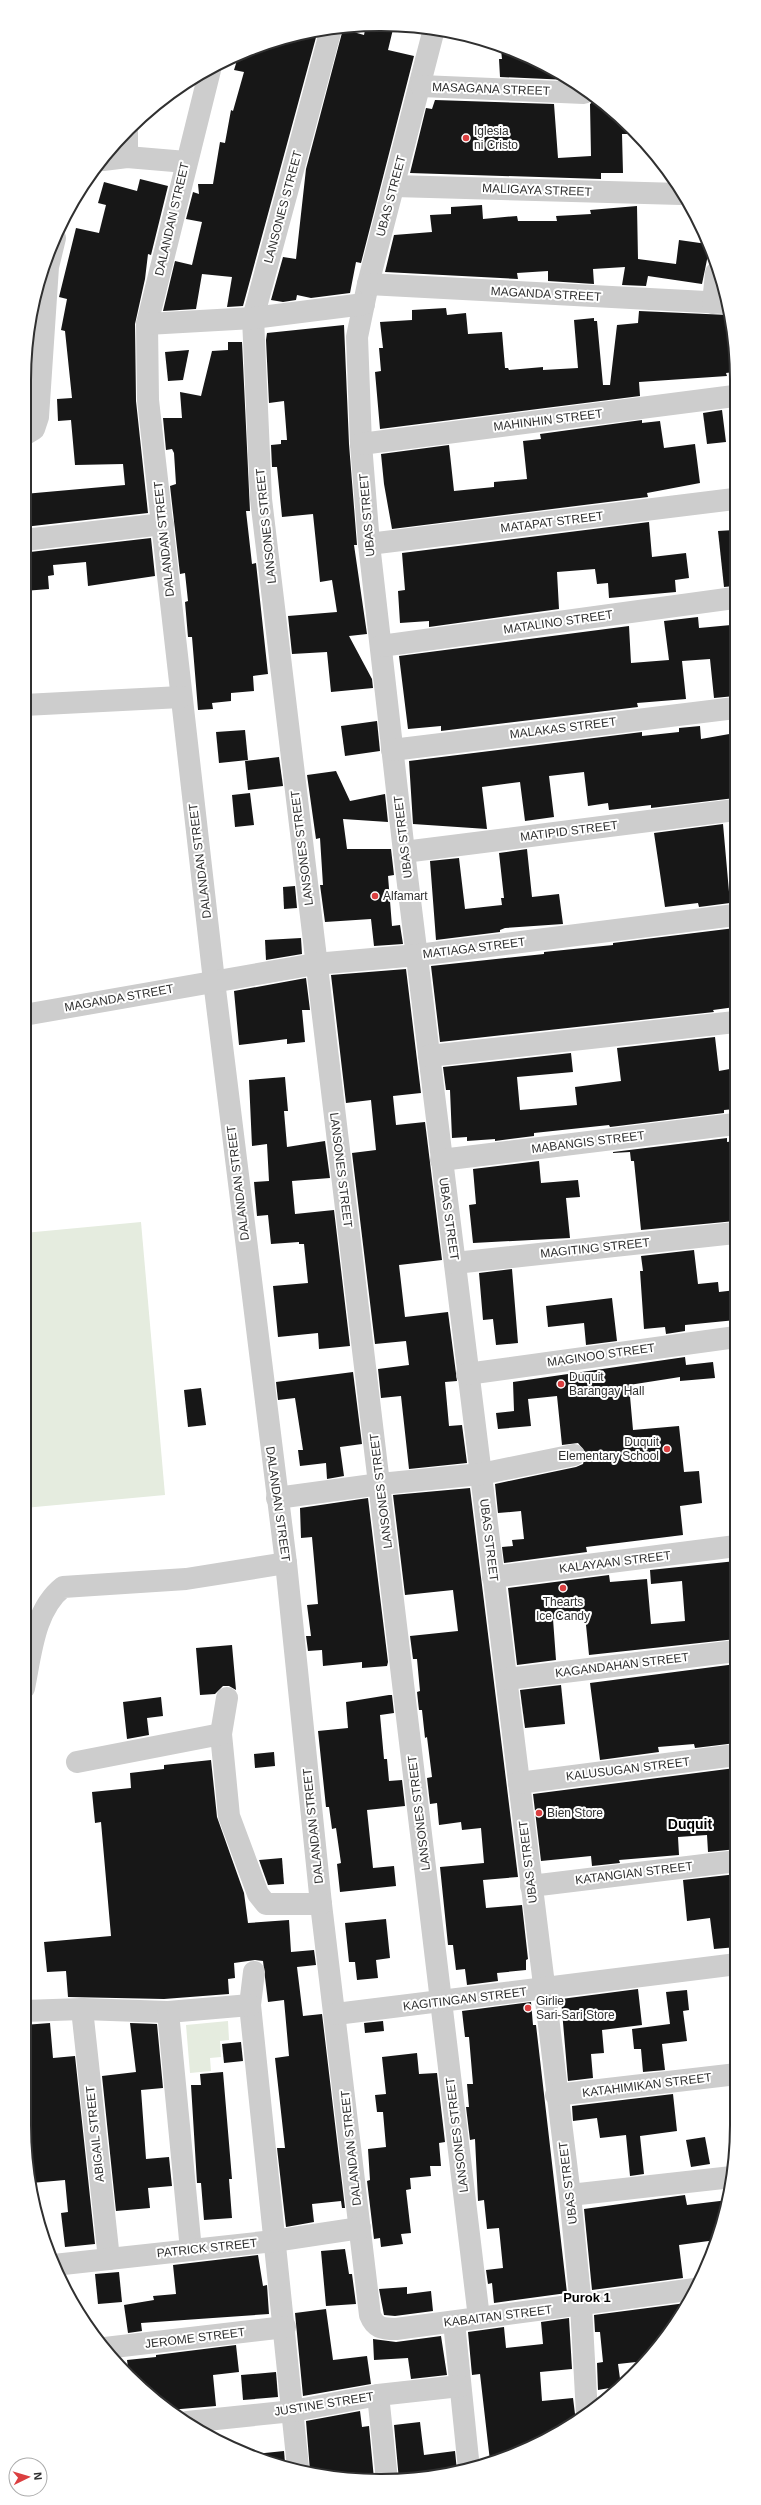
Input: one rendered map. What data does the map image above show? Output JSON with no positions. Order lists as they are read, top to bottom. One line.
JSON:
{"streets":{"street":["MASAGANA STREET","MALIGAYA STREET","UBAS STREET","LANSONES STREET","DALANDAN STREET","MAGANDA STREET","MAHINHIN STREET","MATAPAT STREET","MATALINO STREET","MALAKAS STREET","MATIPID STREET","MATIAGA STREET","MABANGIS STREET","MAGITING STREET","MAGINOO STREET","KALAYAAN STREET","KAGANDAHAN STREET","KALUSUGAN STREET","KATANGIAN STREET","KAGITINGAN STREET","KATAHIMIKAN STREET","ABIGAIL STREET","PATRICK STREET","KABAITAN STREET","JEROME STREET","JUSTINE STREET"]},"crossings":[["MASAGANA STREET","UBAS STREET"],["MALIGAYA STREET","UBAS STREET"],["UBAS STREET","MAGANDA STREET"],["UBAS STREET","MAHINHIN STREET"],["UBAS STREET","MATAPAT STREET"],["UBAS STREET","MATALINO STREET"],["UBAS STREET","MALAKAS STREET"],["UBAS STREET","MATIPID STREET"],["UBAS STREET","MATIAGA STREET"],["UBAS STREET","MABANGIS STREET"],["UBAS STREET","MAGITING STREET"],["UBAS STREET","MAGINOO STREET"],["UBAS STREET","KALAYAAN STREET"],["UBAS STREET","KAGANDAHAN STREET"],["UBAS STREET","KALUSUGAN STREET"],["UBAS STREET","KATANGIAN STREET"],["UBAS STREET","KAGITINGAN STREET"],["UBAS STREET","KATAHIMIKAN STREET"],["UBAS STREET","KABAITAN STREET"],["LANSONES STREET","MAGANDA STREET"],["LANSONES STREET","MATIAGA STREET"],["LANSONES STREET","KAGITINGAN STREET"],["LANSONES STREET","KABAITAN STREET"],["DALANDAN STREET","MAGANDA STREET"],["DALANDAN STREET","MATIAGA STREET"],["DALANDAN STREET","KAGITINGAN STREET"],["DALANDAN STREET","PATRICK STREET"],["DALANDAN STREET","KABAITAN STREET"],["MAGANDA STREET","MATIAGA STREET"],["ABIGAIL STREET","PATRICK STREET"]],"districts":["Duquit","Purok 1"],"places":["Iglesia ni Cristo","Alfamart","Duquit Barangay Hall","Duquit Elementary School","Thearts Ice Candy","Bien Store","Girlie Sari-Sari Store"],"north":"right"}
